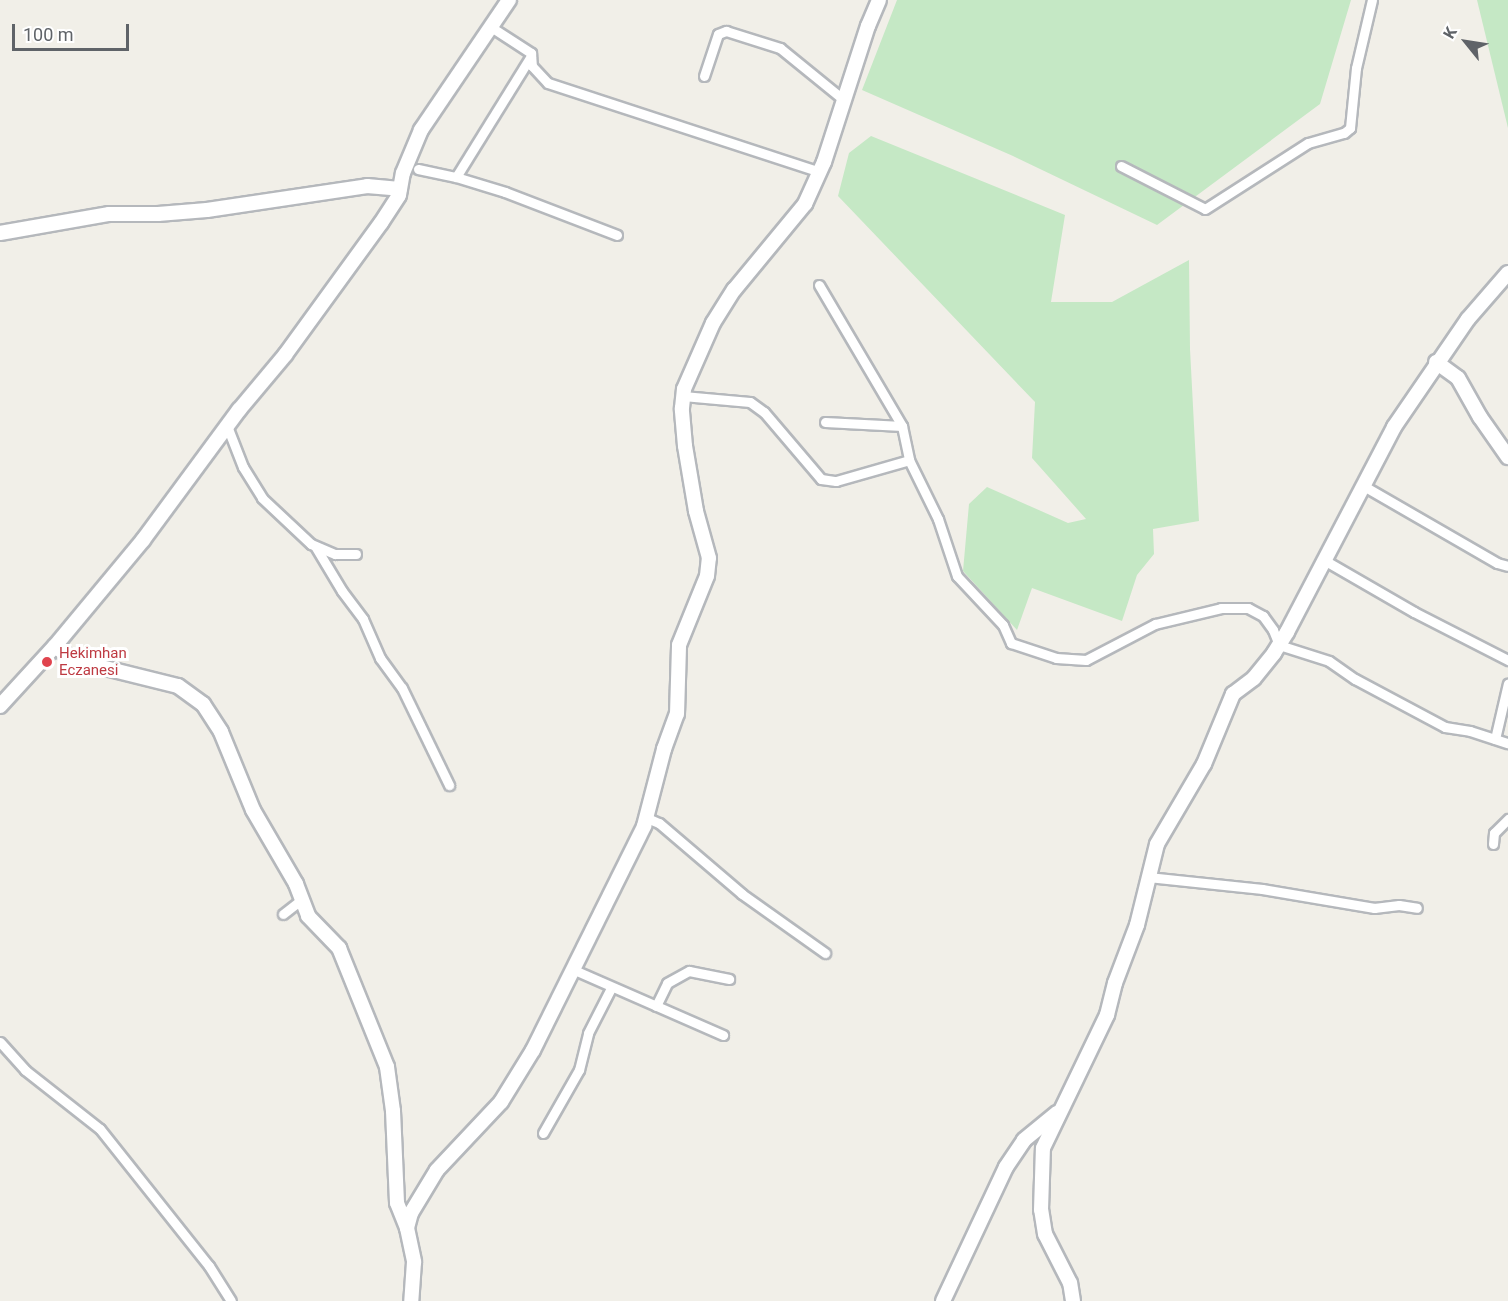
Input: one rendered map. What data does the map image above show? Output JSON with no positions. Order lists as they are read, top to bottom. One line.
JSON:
{"places":["Hekimhan Eczanesi"],"scale_bar":"100 m","north":"top left"}
